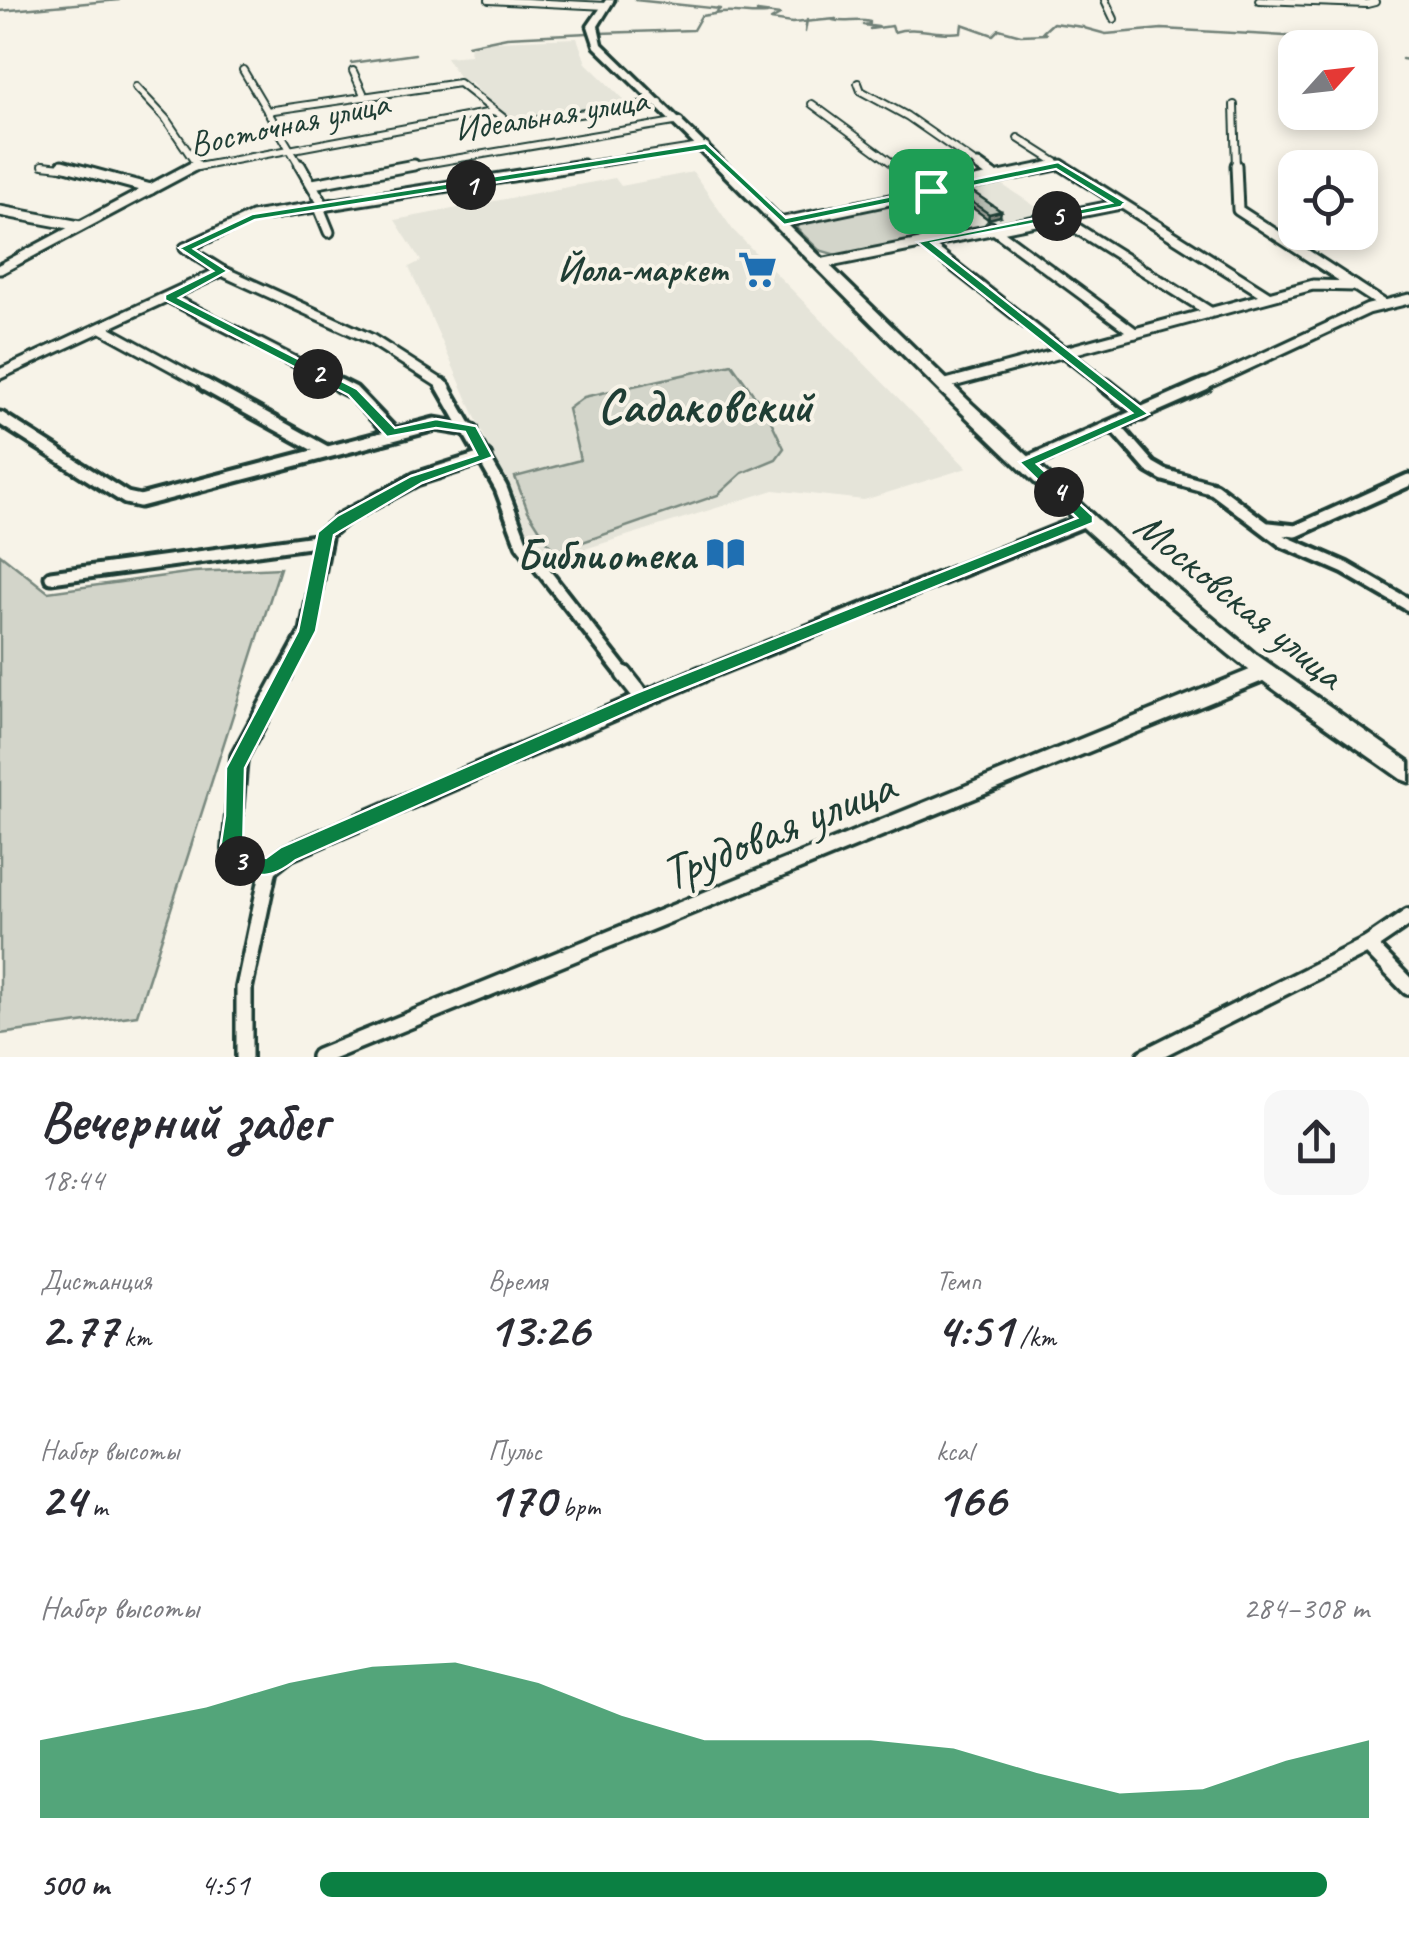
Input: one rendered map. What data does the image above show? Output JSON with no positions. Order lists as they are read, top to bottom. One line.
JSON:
{"streets":{"main road":["Московская улица"],"street":["Идеальная улица","Восточная улица","Трудовая улица"]},"crossings":[["Идеальная улица","Московская улица"],["Московская улица","Трудовая улица"]],"districts":["Садаковский"],"places":{"supermarket":["Йола-маркет"],"library":["Библиотека"]},"north":"top right","page":{"pins":["1","5","2","4","3"],"heading":["Вечерний забег","18:44"],"stats":[["Дистанция","2.77 km"],["Время","13:26"],["Темп","4:51 /km"],["Набор высоты","24 m"],["Пульс","170 bpm"],["kcal","166"]],"chart":["Набор высоты","284–308 m"],"list":[{"name":"500 m","note":"4:51"}]}}
